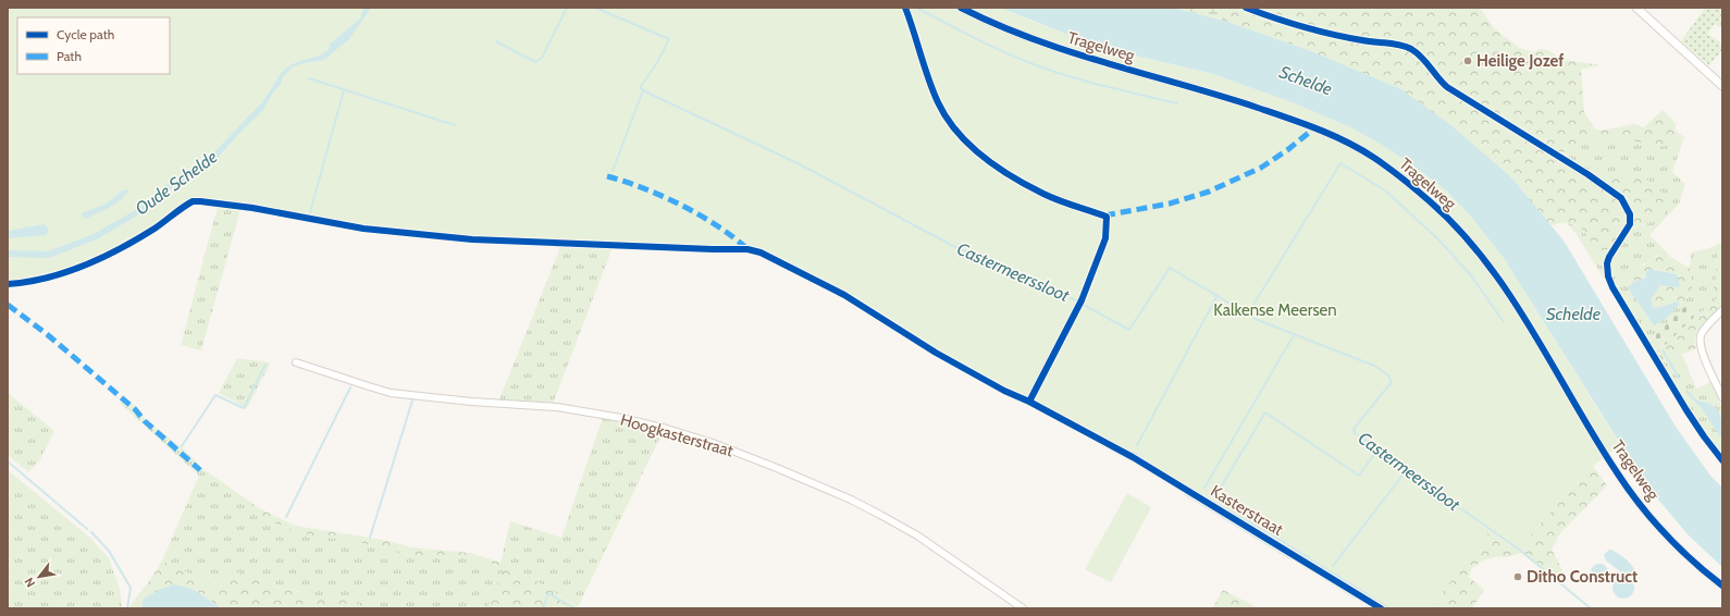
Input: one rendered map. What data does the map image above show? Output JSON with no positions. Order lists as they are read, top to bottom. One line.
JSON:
{"streets":{"street":["Tragelweg","Hoogkasterstraat","Kasterstraat"]},"water":["Schelde","Oude Schelde","Castermeerssloot"],"parks":["Kalkense Meersen"],"places":["Heilige Jozef","Ditho Construct"],"legend":["Cycle path","Path"],"north":"bottom left"}
